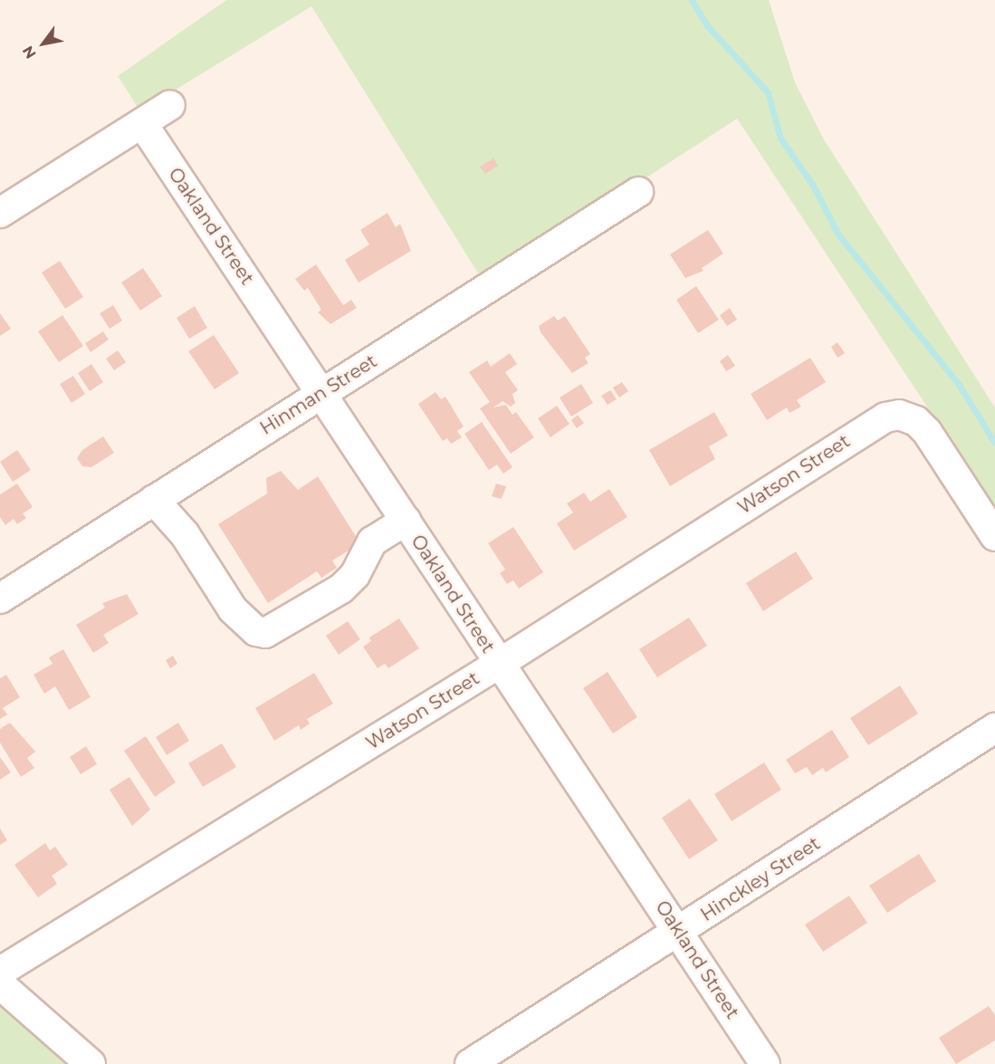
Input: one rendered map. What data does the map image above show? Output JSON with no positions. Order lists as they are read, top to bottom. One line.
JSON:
{"streets":{"street":["Oakland Street","Hinman Street","Watson Street","Hinckley Street"]},"crossings":[["Oakland Street","Hinman Street"],["Oakland Street","Watson Street"],["Oakland Street","Hinckley Street"]],"north":"bottom left"}
